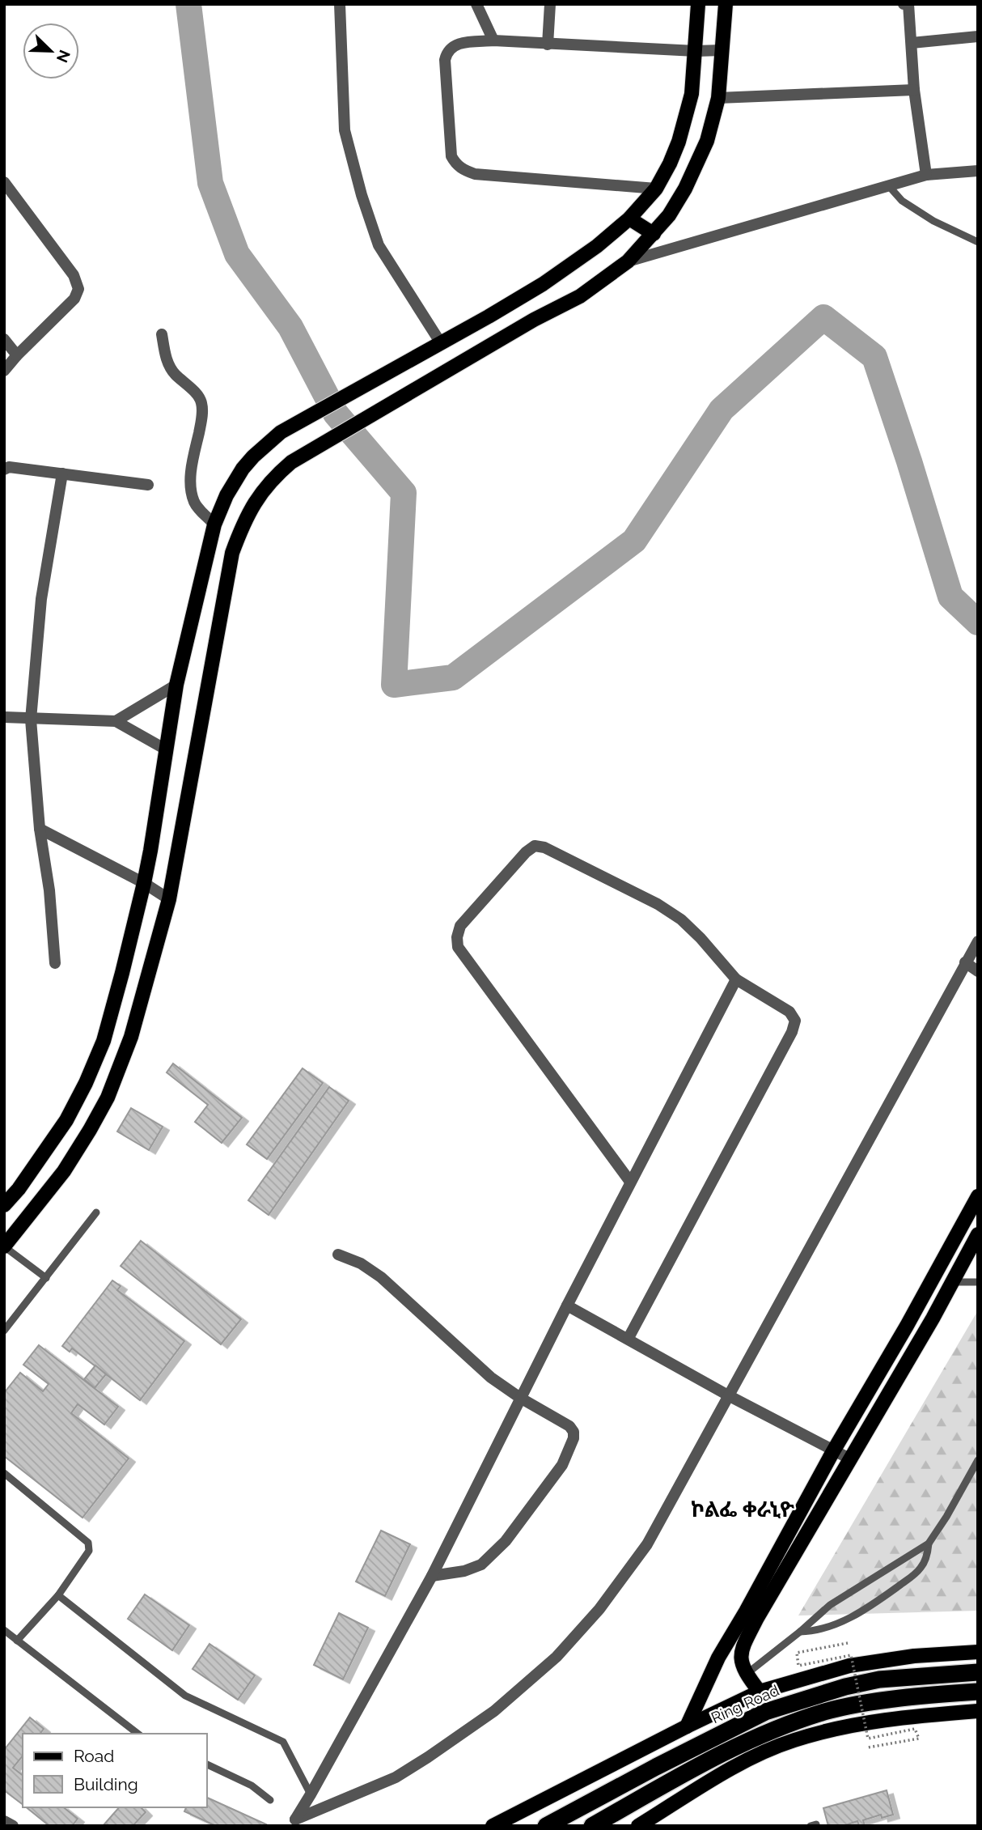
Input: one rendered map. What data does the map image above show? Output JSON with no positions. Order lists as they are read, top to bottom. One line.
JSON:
{"streets":{"highway":["Ring Road"]},"districts":["ኮልፌ ቀራኒዮ"],"legend":["Road","Building"],"north":"bottom right"}
